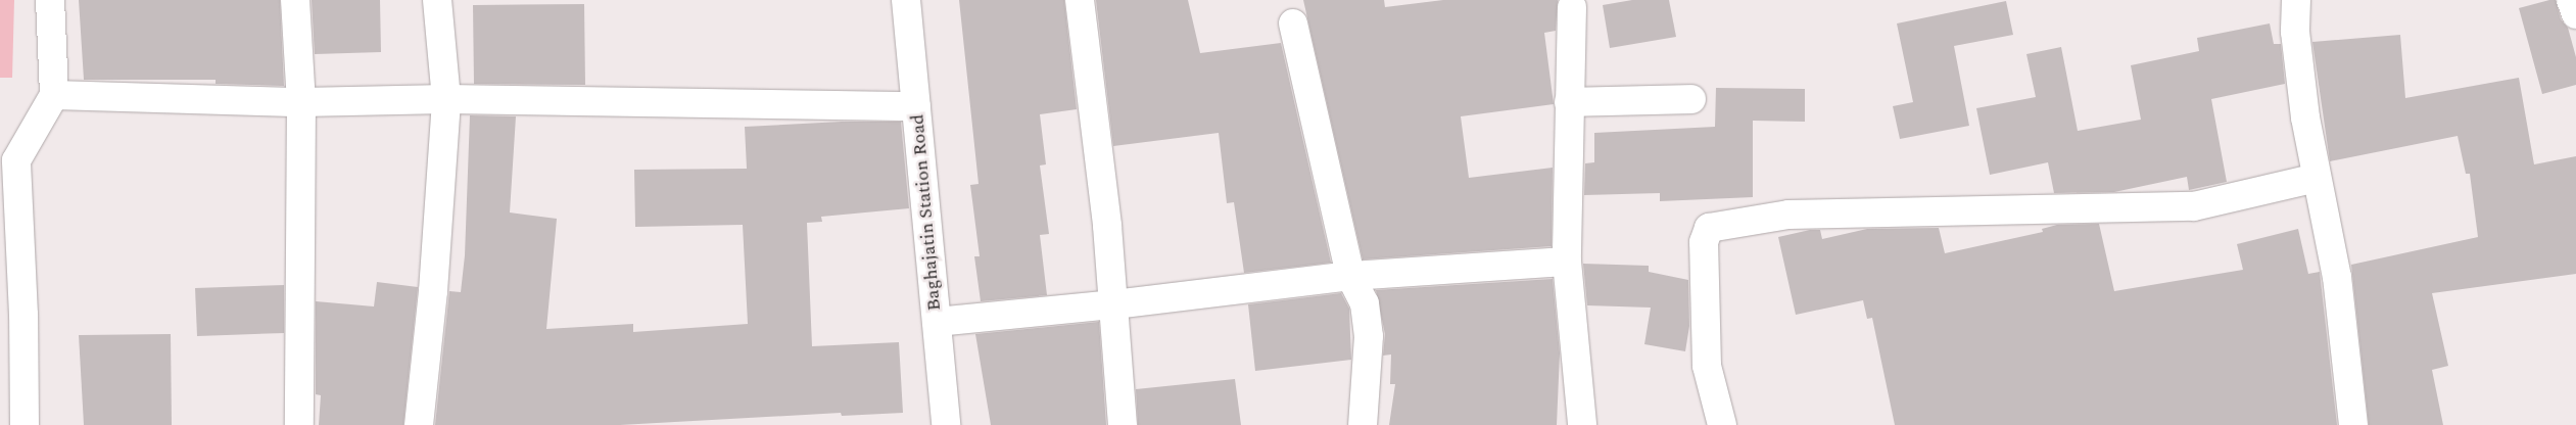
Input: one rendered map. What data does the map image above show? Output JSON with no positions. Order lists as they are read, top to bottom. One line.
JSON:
{"streets":{"street":["Baghajatin Station Road"]}}
